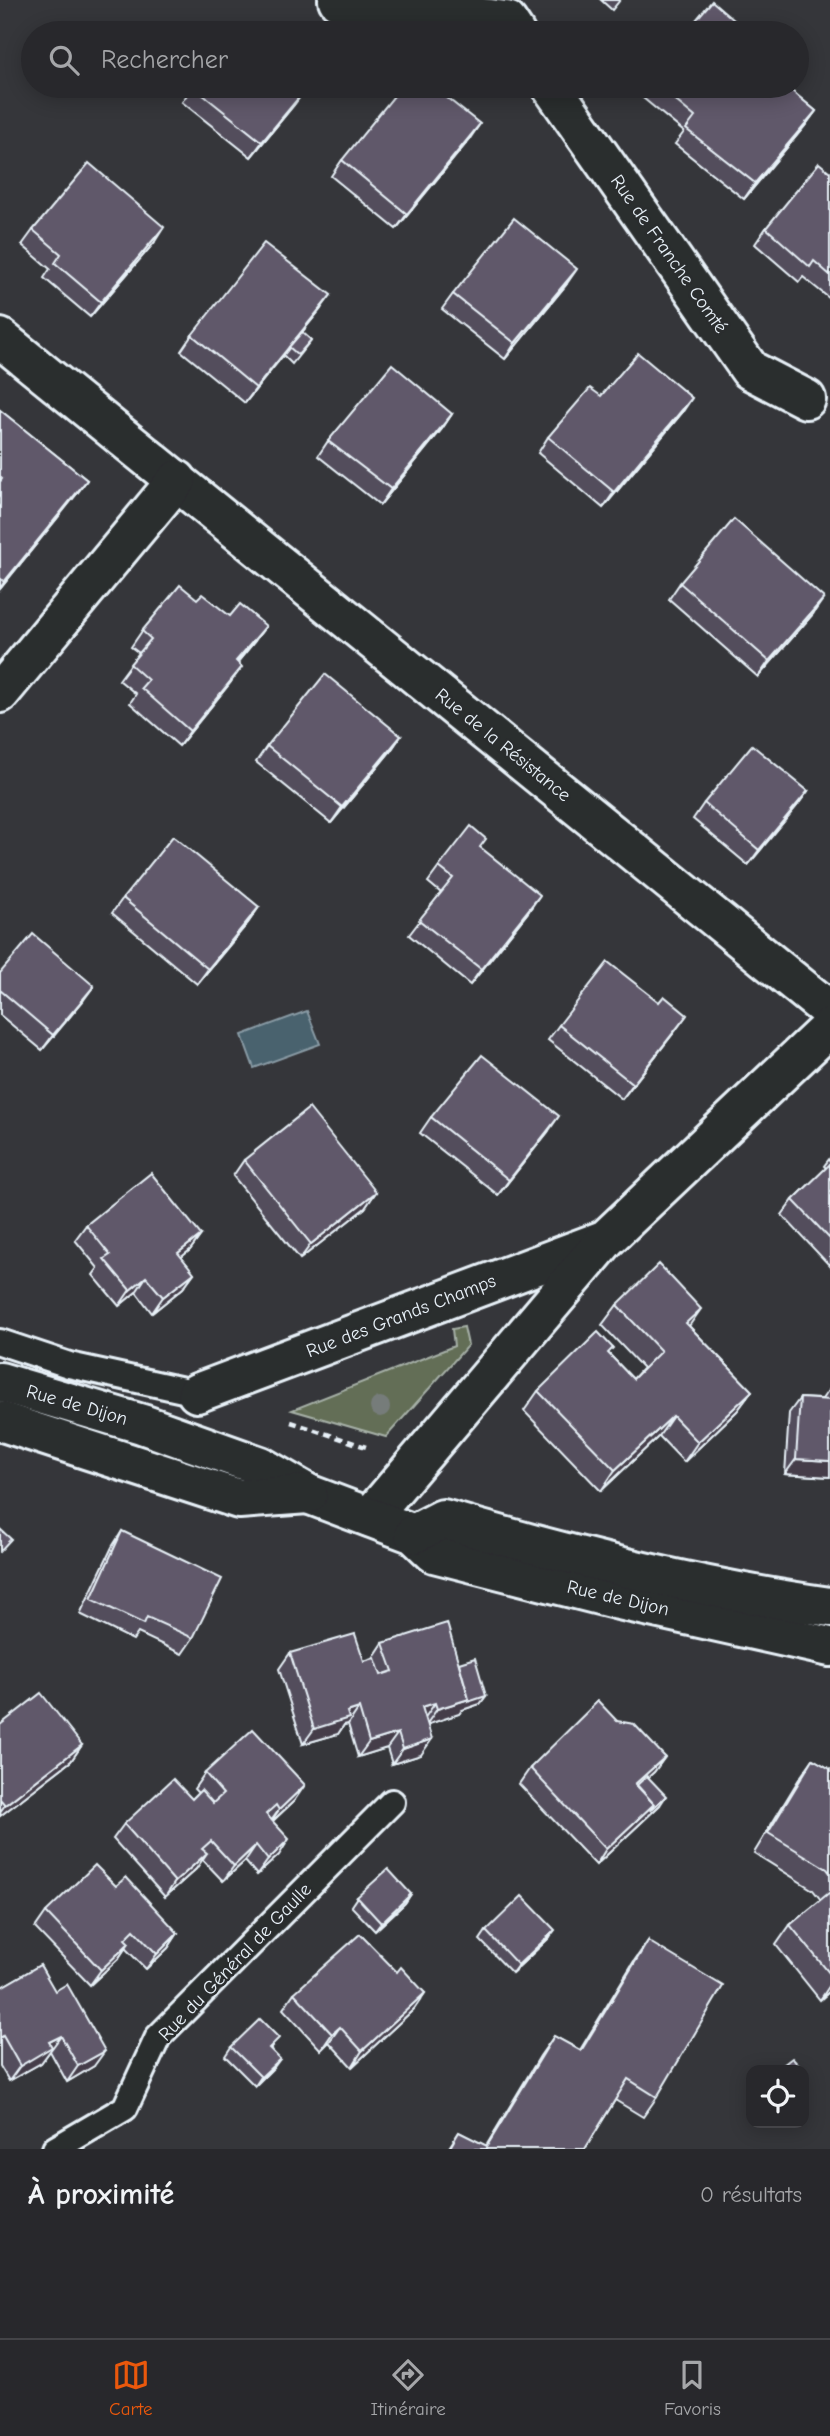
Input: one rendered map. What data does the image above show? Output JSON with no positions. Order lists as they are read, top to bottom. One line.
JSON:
{"streets":{"street":["Rue de Franche Comté","Rue de la Résistance","Rue des Grands Champs","Rue de Dijon"],"lane":["Rue du Général de Gaulle"]},"crossings":[["Rue des Grands Champs","Rue de Dijon"]],"page":{"search":"Rechercher","heading":["À proximité","0 résultats"],"nav":["Carte","Itinéraire","Favoris"]}}
